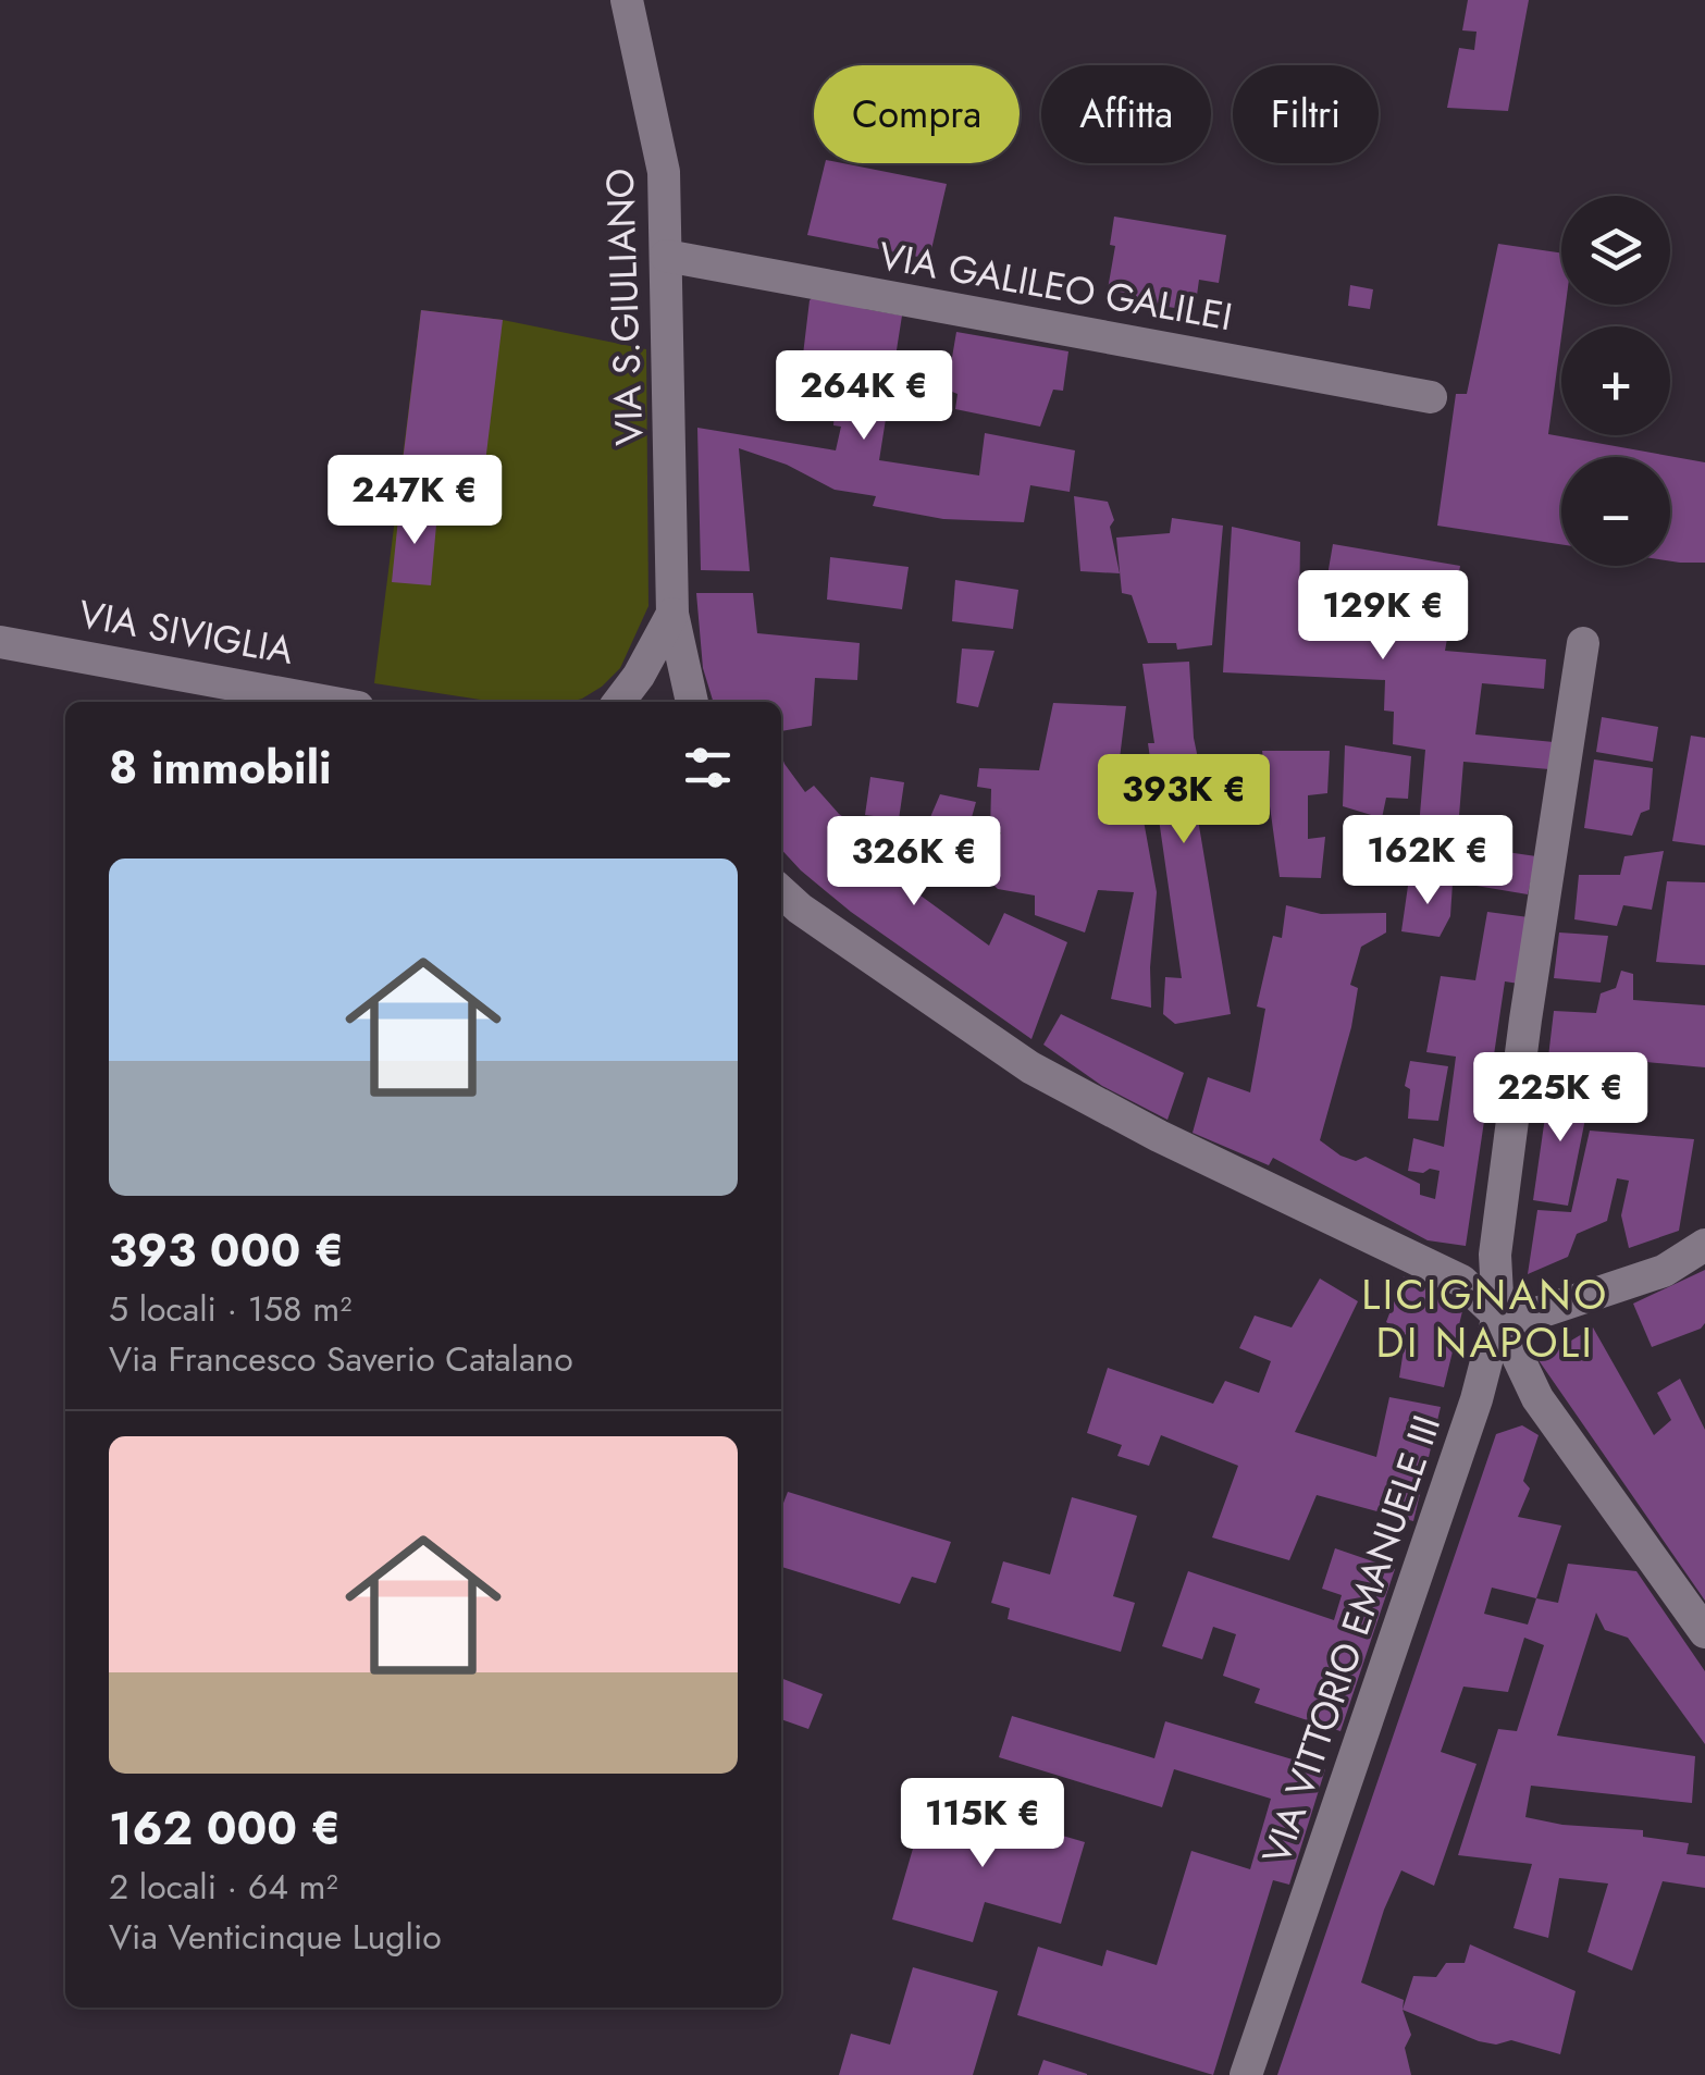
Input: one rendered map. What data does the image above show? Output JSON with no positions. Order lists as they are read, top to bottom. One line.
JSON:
{"streets":{"street":["VIA GALILEO GALILEI","VIA S.GIULIANO","VIA SIVIGLIA","VIA VITTORIO EMANUELE III"]},"crossings":[["VIA GALILEO GALILEI","VIA S.GIULIANO"]],"districts":["LICIGNANO DI NAPOLI"],"page":{"chip":["Compra","Affitta","Filtri"],"map_buttons":["+","−"],"price":["264K €","247K €","129K €","393K €","162K €","326K €","225K €","115K €"],"heading":"8 immobili","list":[{"name":"393 000 €","note":"5 locali · 158 m² · Via Francesco Saverio Catalano"},{"name":"162 000 €","note":"2 locali · 64 m² · Via Venticinque Luglio"}]}}
